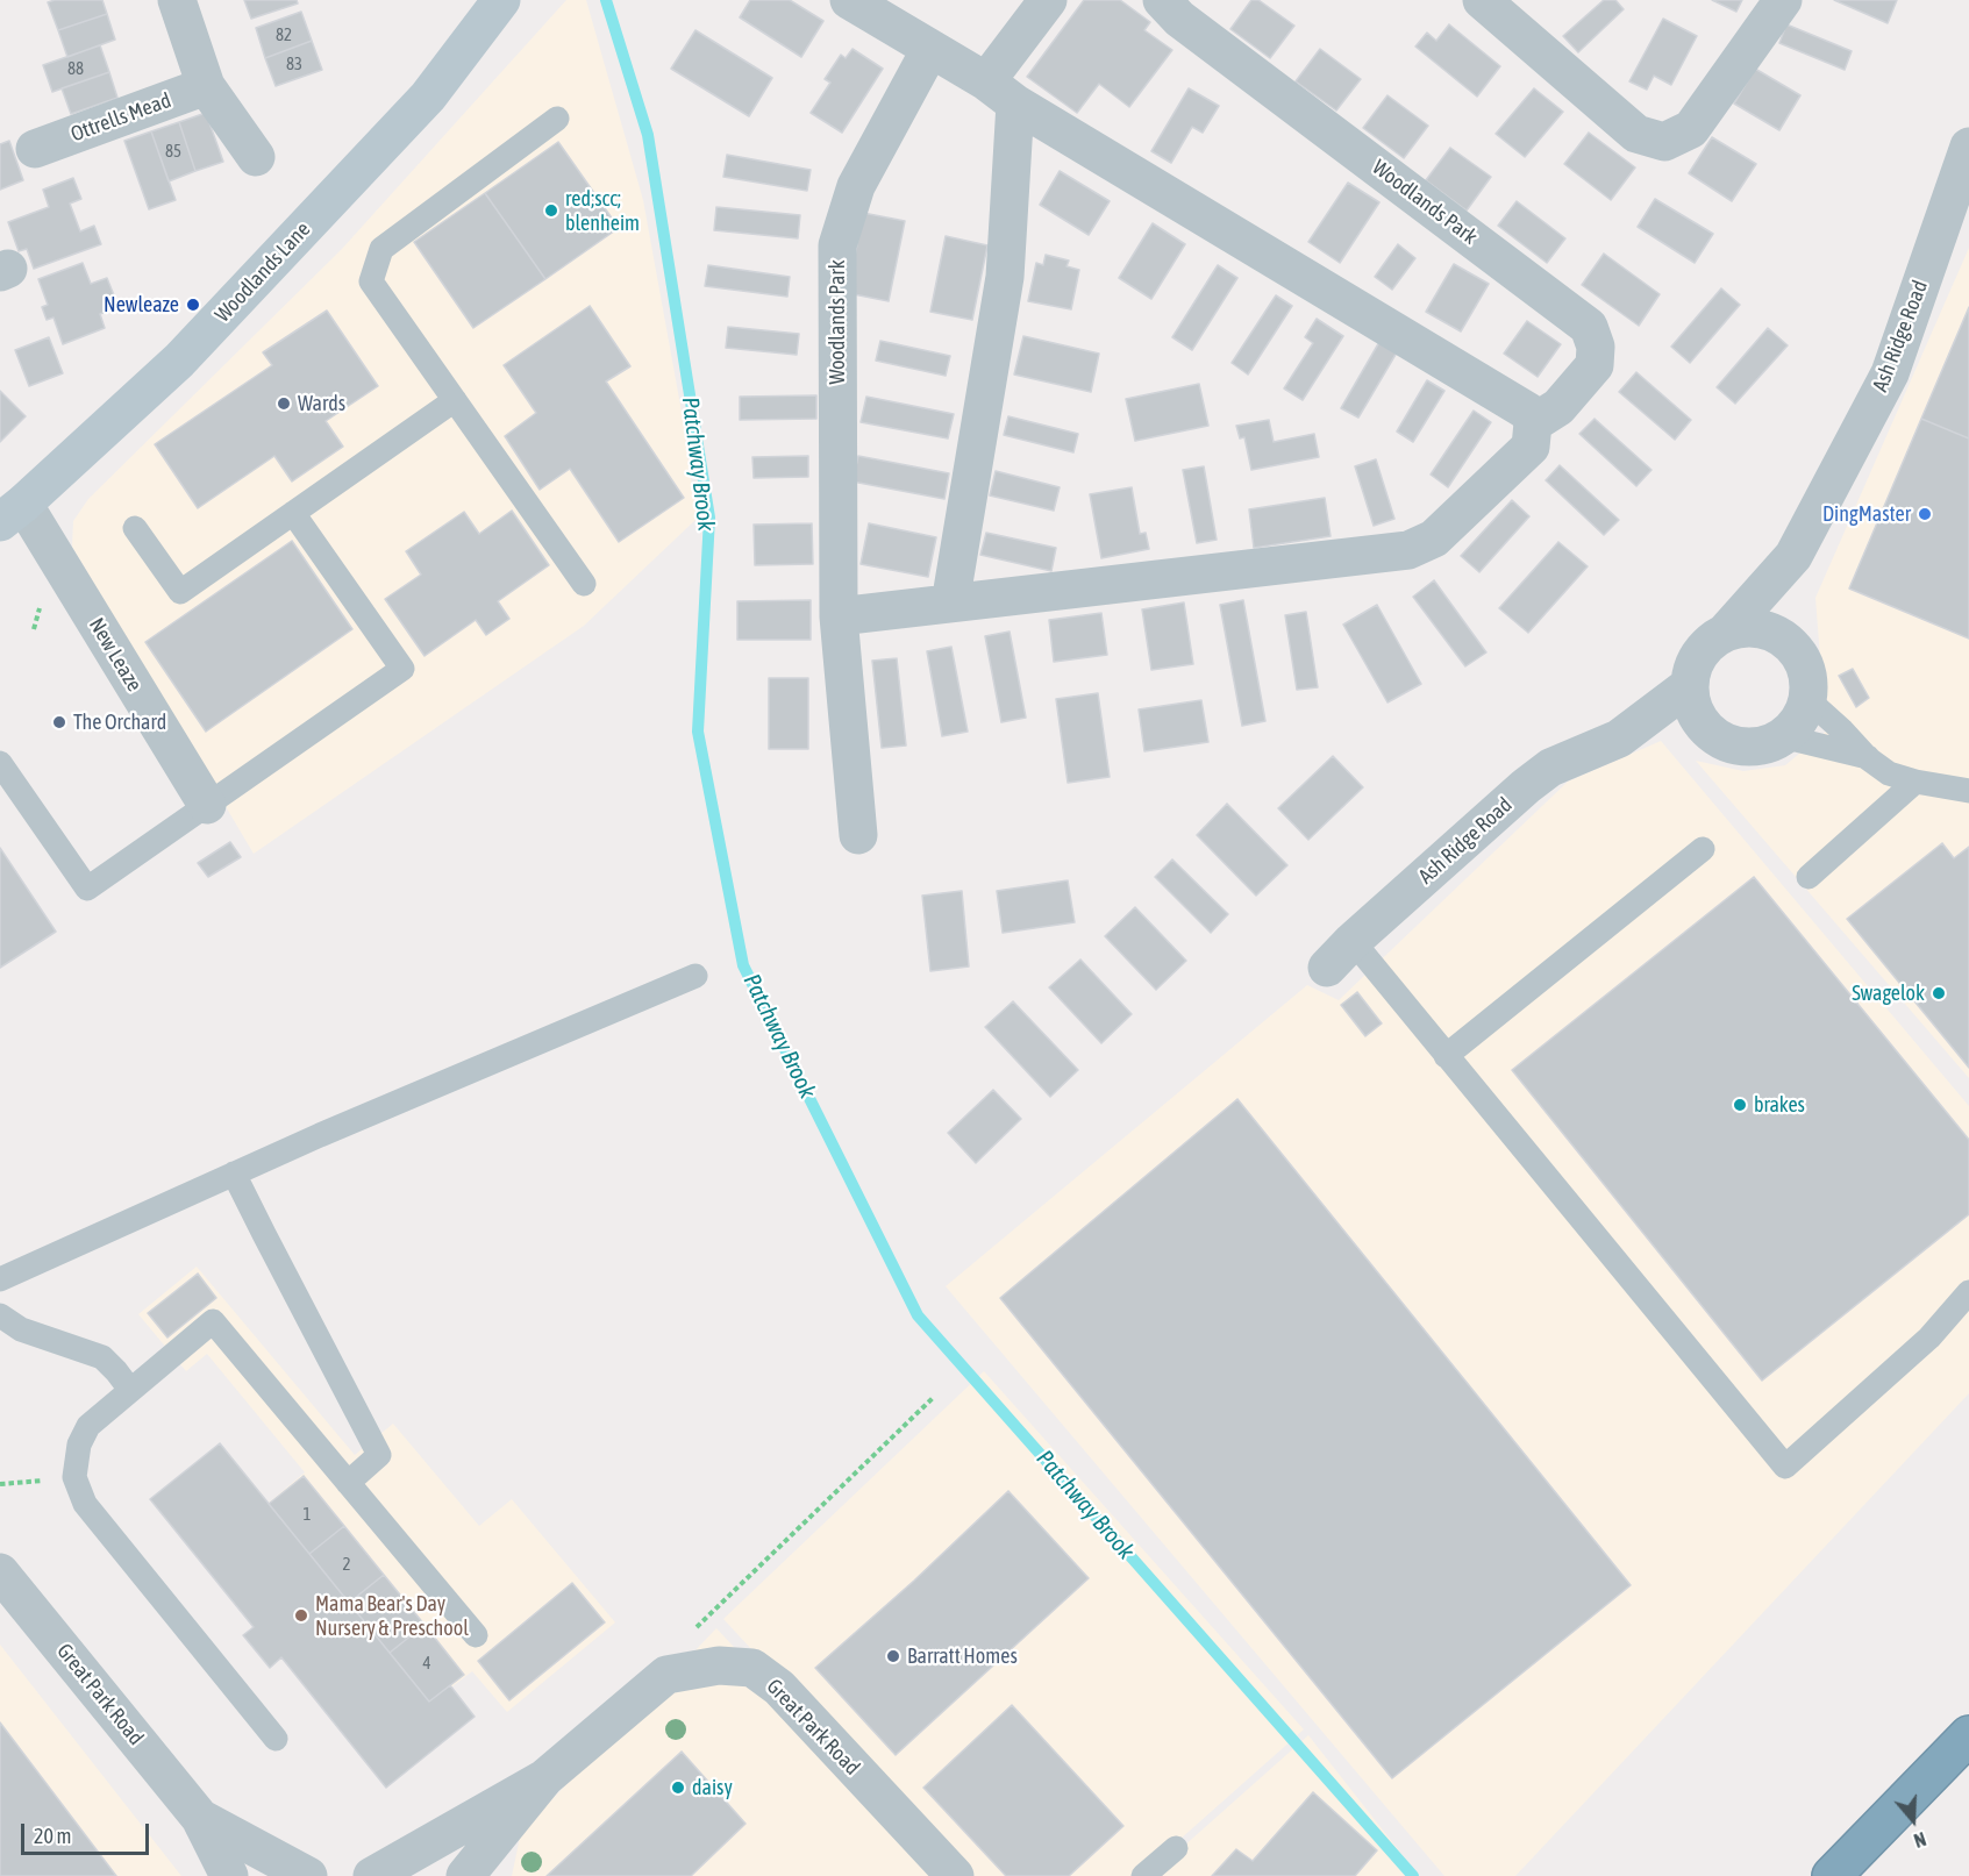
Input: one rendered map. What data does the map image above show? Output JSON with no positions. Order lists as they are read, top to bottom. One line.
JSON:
{"streets":{"street":["Ottrells Mead","Woodlands Park","Woodlands Lane","Ash Ridge Road","New Leaze","Great Park Road"]},"crossings":[["Woodlands Lane","New Leaze"]],"water":["Patchway Brook"],"places":["red;scc; blenheim","Newleaze","Wards","DingMaster","The Orchard","Swagelok","brakes","Mama Bear's Day Nursery & Preschool","Barratt Homes","daisy"],"house_numbers":["82","83","88","85","1","2","4"],"scale_bar":"20 m","north":"bottom"}
